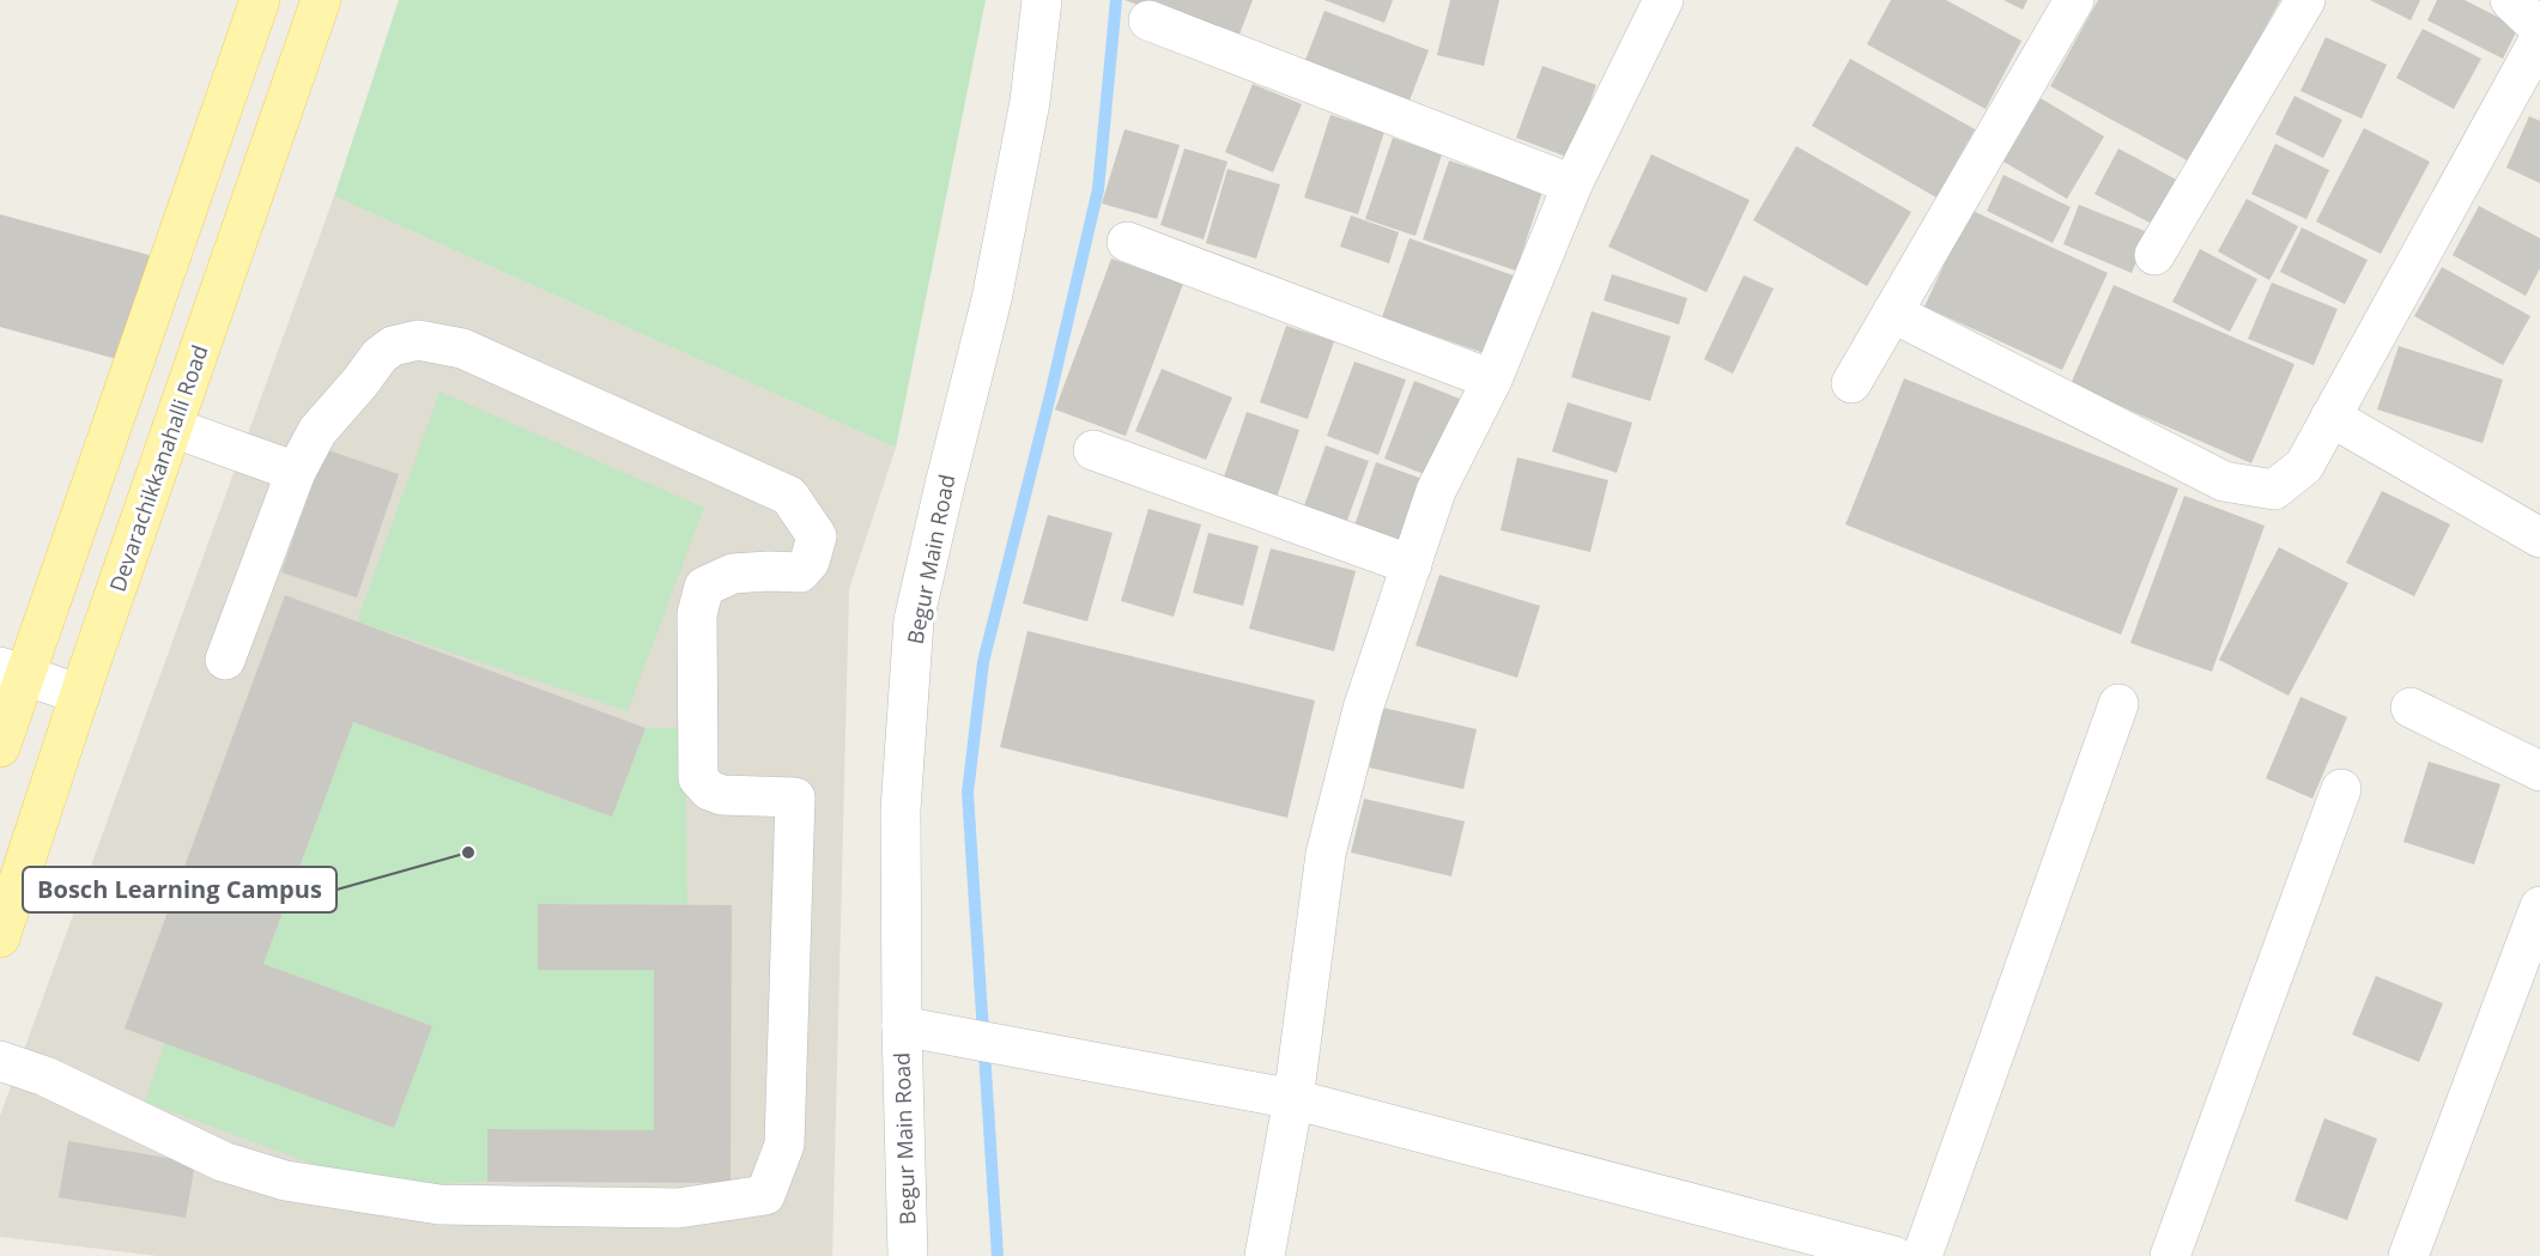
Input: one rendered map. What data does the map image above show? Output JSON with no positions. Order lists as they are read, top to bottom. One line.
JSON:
{"streets":{"main road":["Devarachikkanahalli Road"],"street":["Begur Main Road"]},"places":["Bosch Learning Campus"]}
